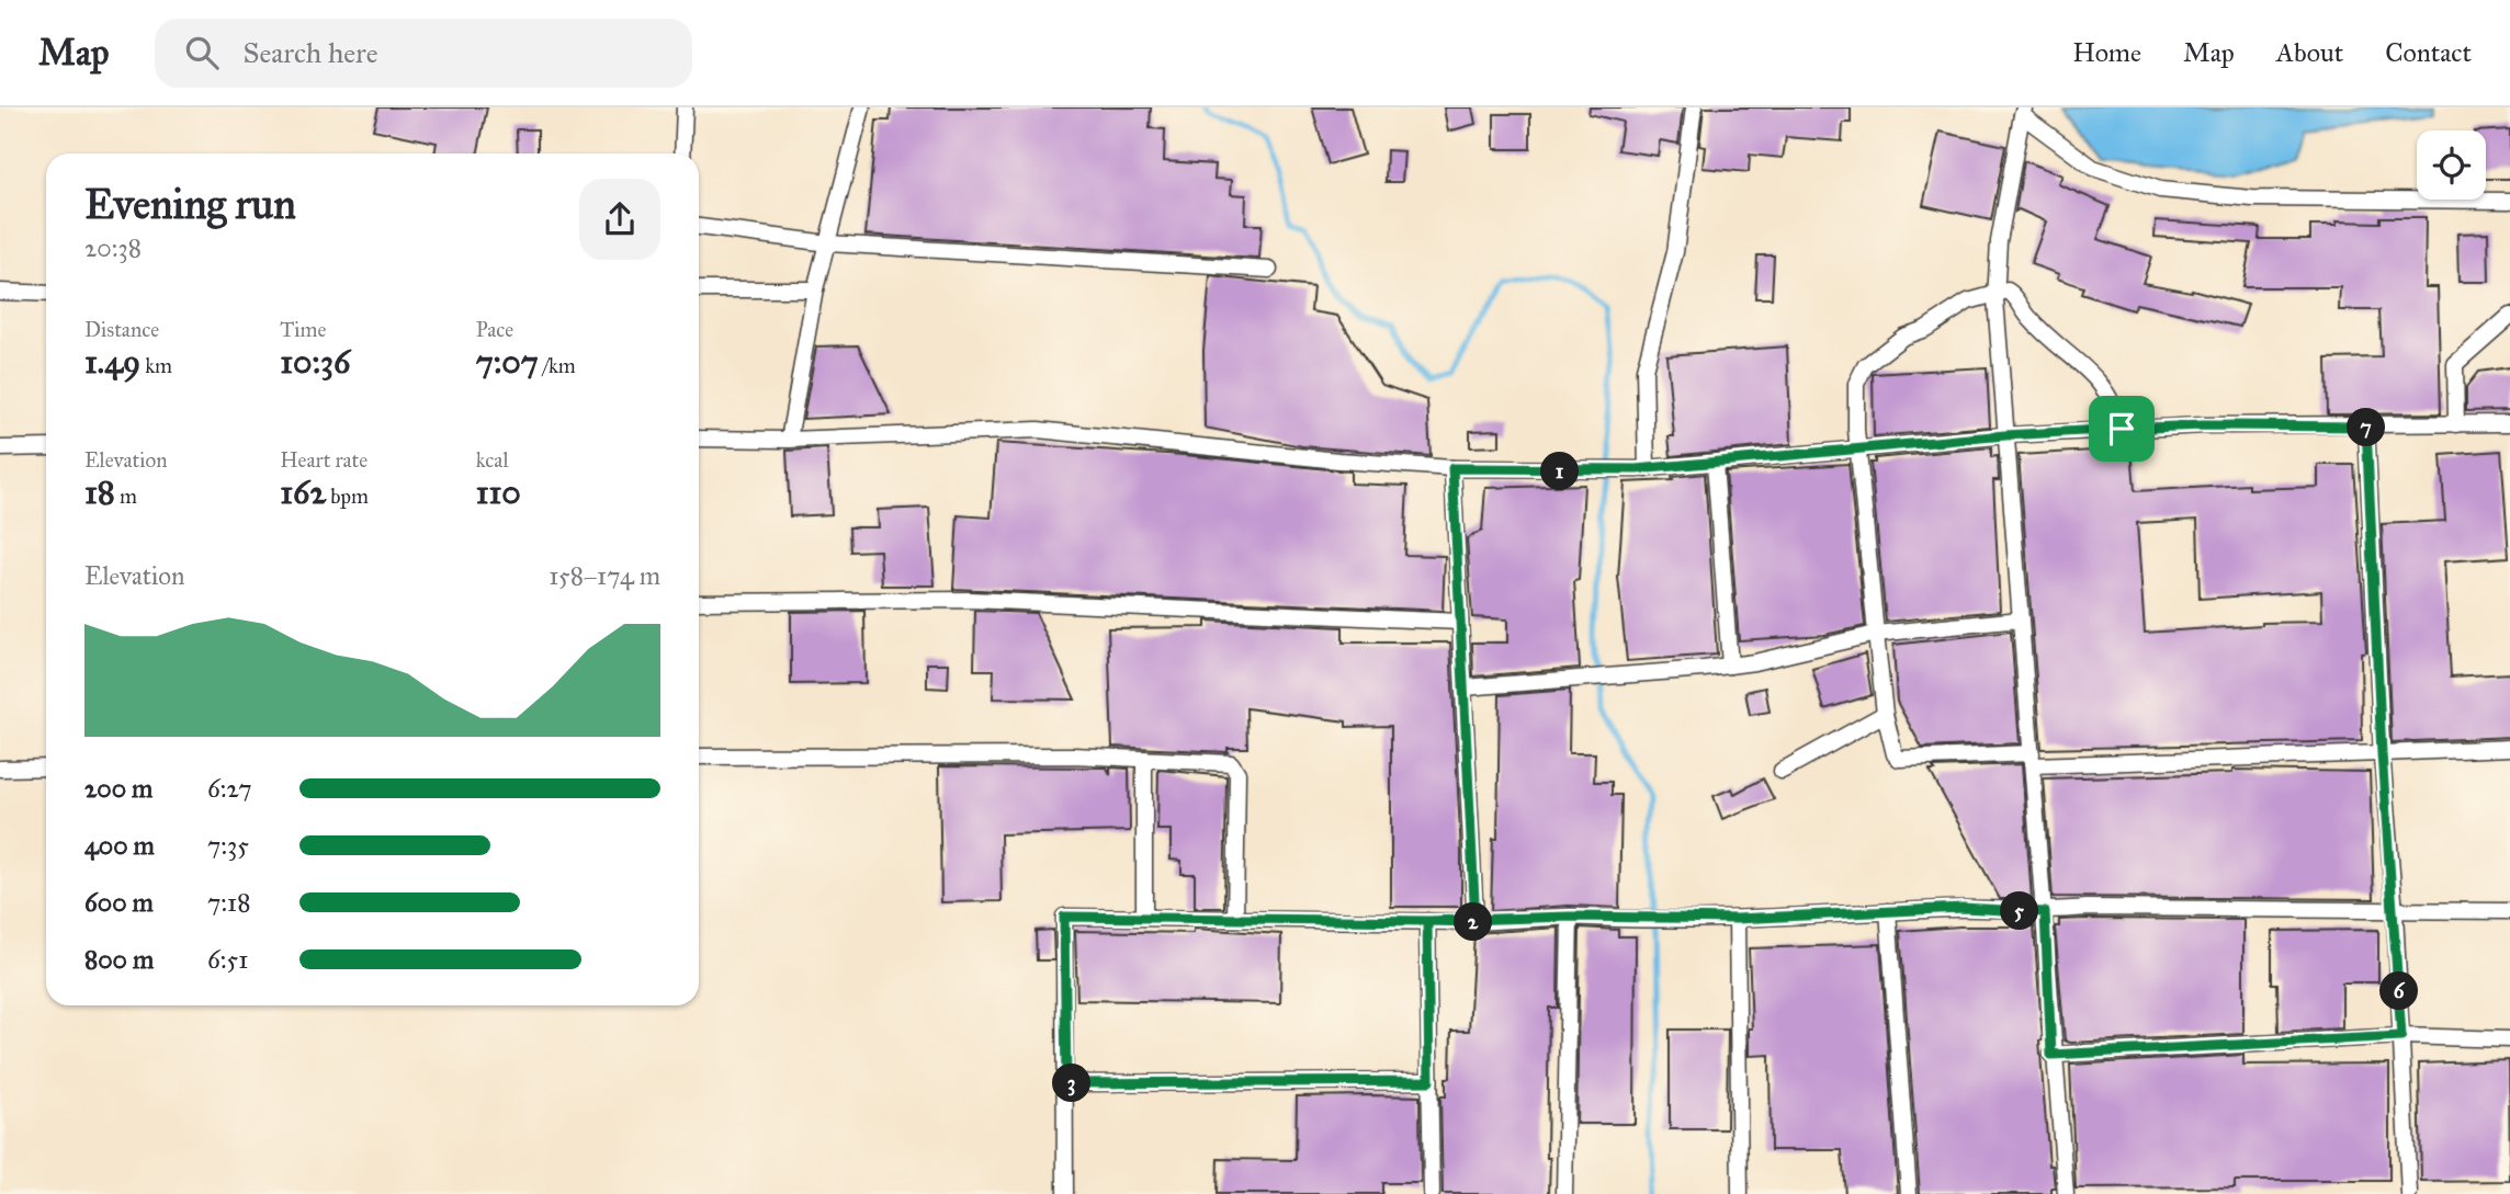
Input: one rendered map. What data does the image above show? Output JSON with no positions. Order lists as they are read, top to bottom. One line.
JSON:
{"page":{"header":"Map","search":"Search here","nav":["Home","Map","About","Contact"],"heading":["Evening run","20:38"],"stats":[["Distance","1.49 km"],["Time","10:36"],["Pace","7:07 /km"],["Elevation","18 m"],["Heart rate","162 bpm"],["kcal","110"]],"pins":["7","1","5","2","6","3"],"chart":["Elevation","158–174 m"],"list":[{"name":"200 m","note":"6:27"},{"name":"400 m","note":"7:35"},{"name":"600 m","note":"7:18"},{"name":"800 m","note":"6:51"}]}}
